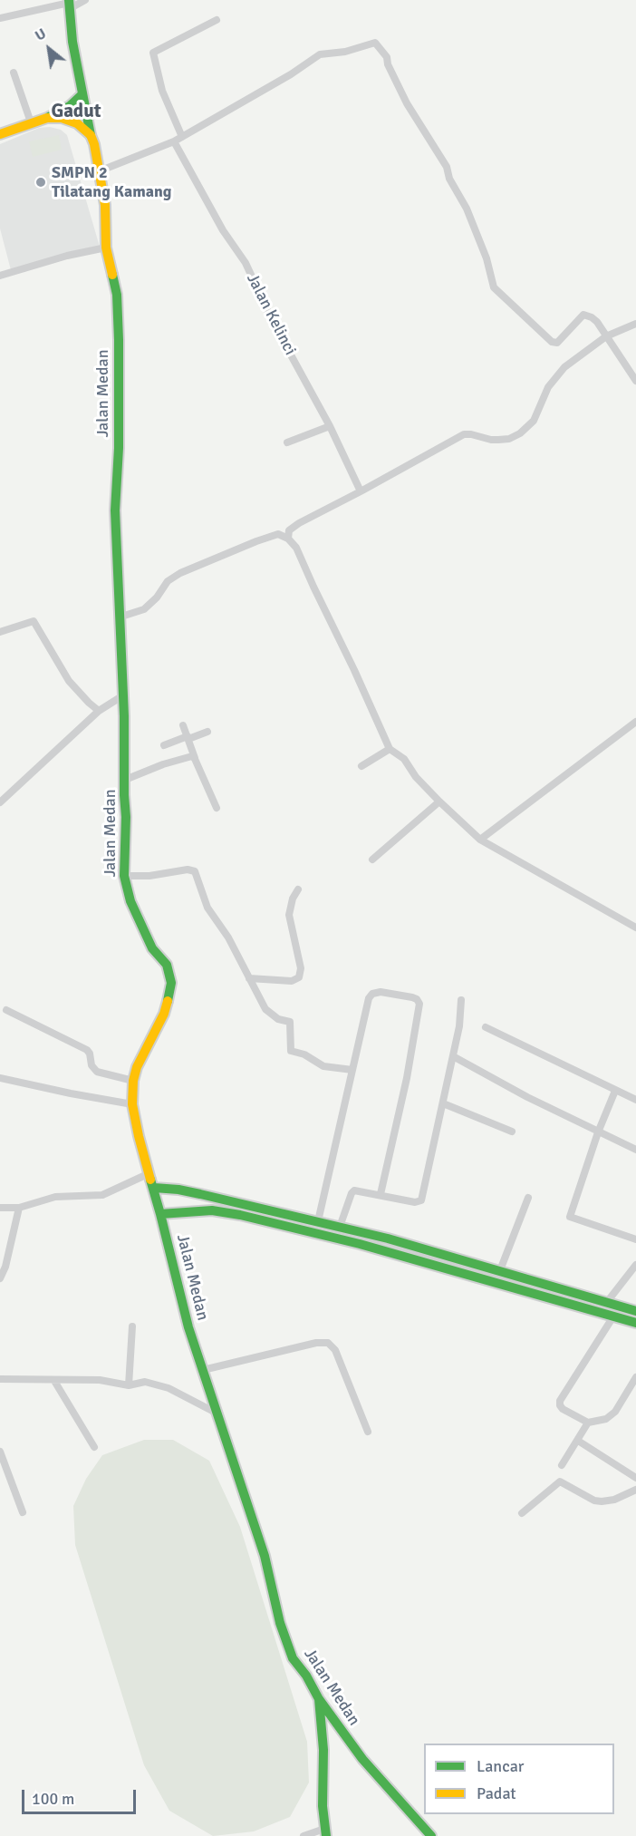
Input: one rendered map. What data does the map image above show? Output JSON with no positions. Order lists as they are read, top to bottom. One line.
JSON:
{"streets":{"main road":["Jalan Medan"],"street":["Jalan Kelinci"]},"districts":["Gadut"],"places":["SMPN 2 Tilatang Kamang"],"legend":["Lancar","Padat"],"scale_bar":"100 m","north":"top left"}
